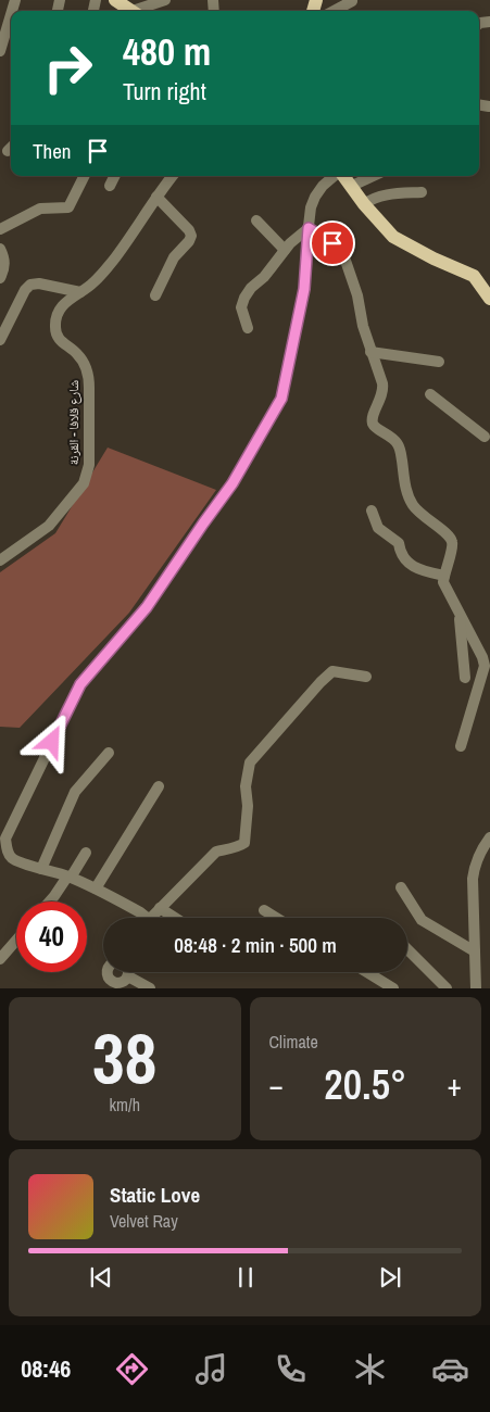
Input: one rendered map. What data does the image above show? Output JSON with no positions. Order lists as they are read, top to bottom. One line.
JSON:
{"streets":{"street":["شارع قلافا - القرنة"]},"page":{"turn":["480 m","Turn right"],"then":"Then","limit":"40","trip":"08:48 · 2 min · 500 m","tile":[["38","km/h"],"Climate"],"heat":["−","20.5°","+"],"song":["Static Love","Velvet Ray"],"tabs":"08:46"}}
